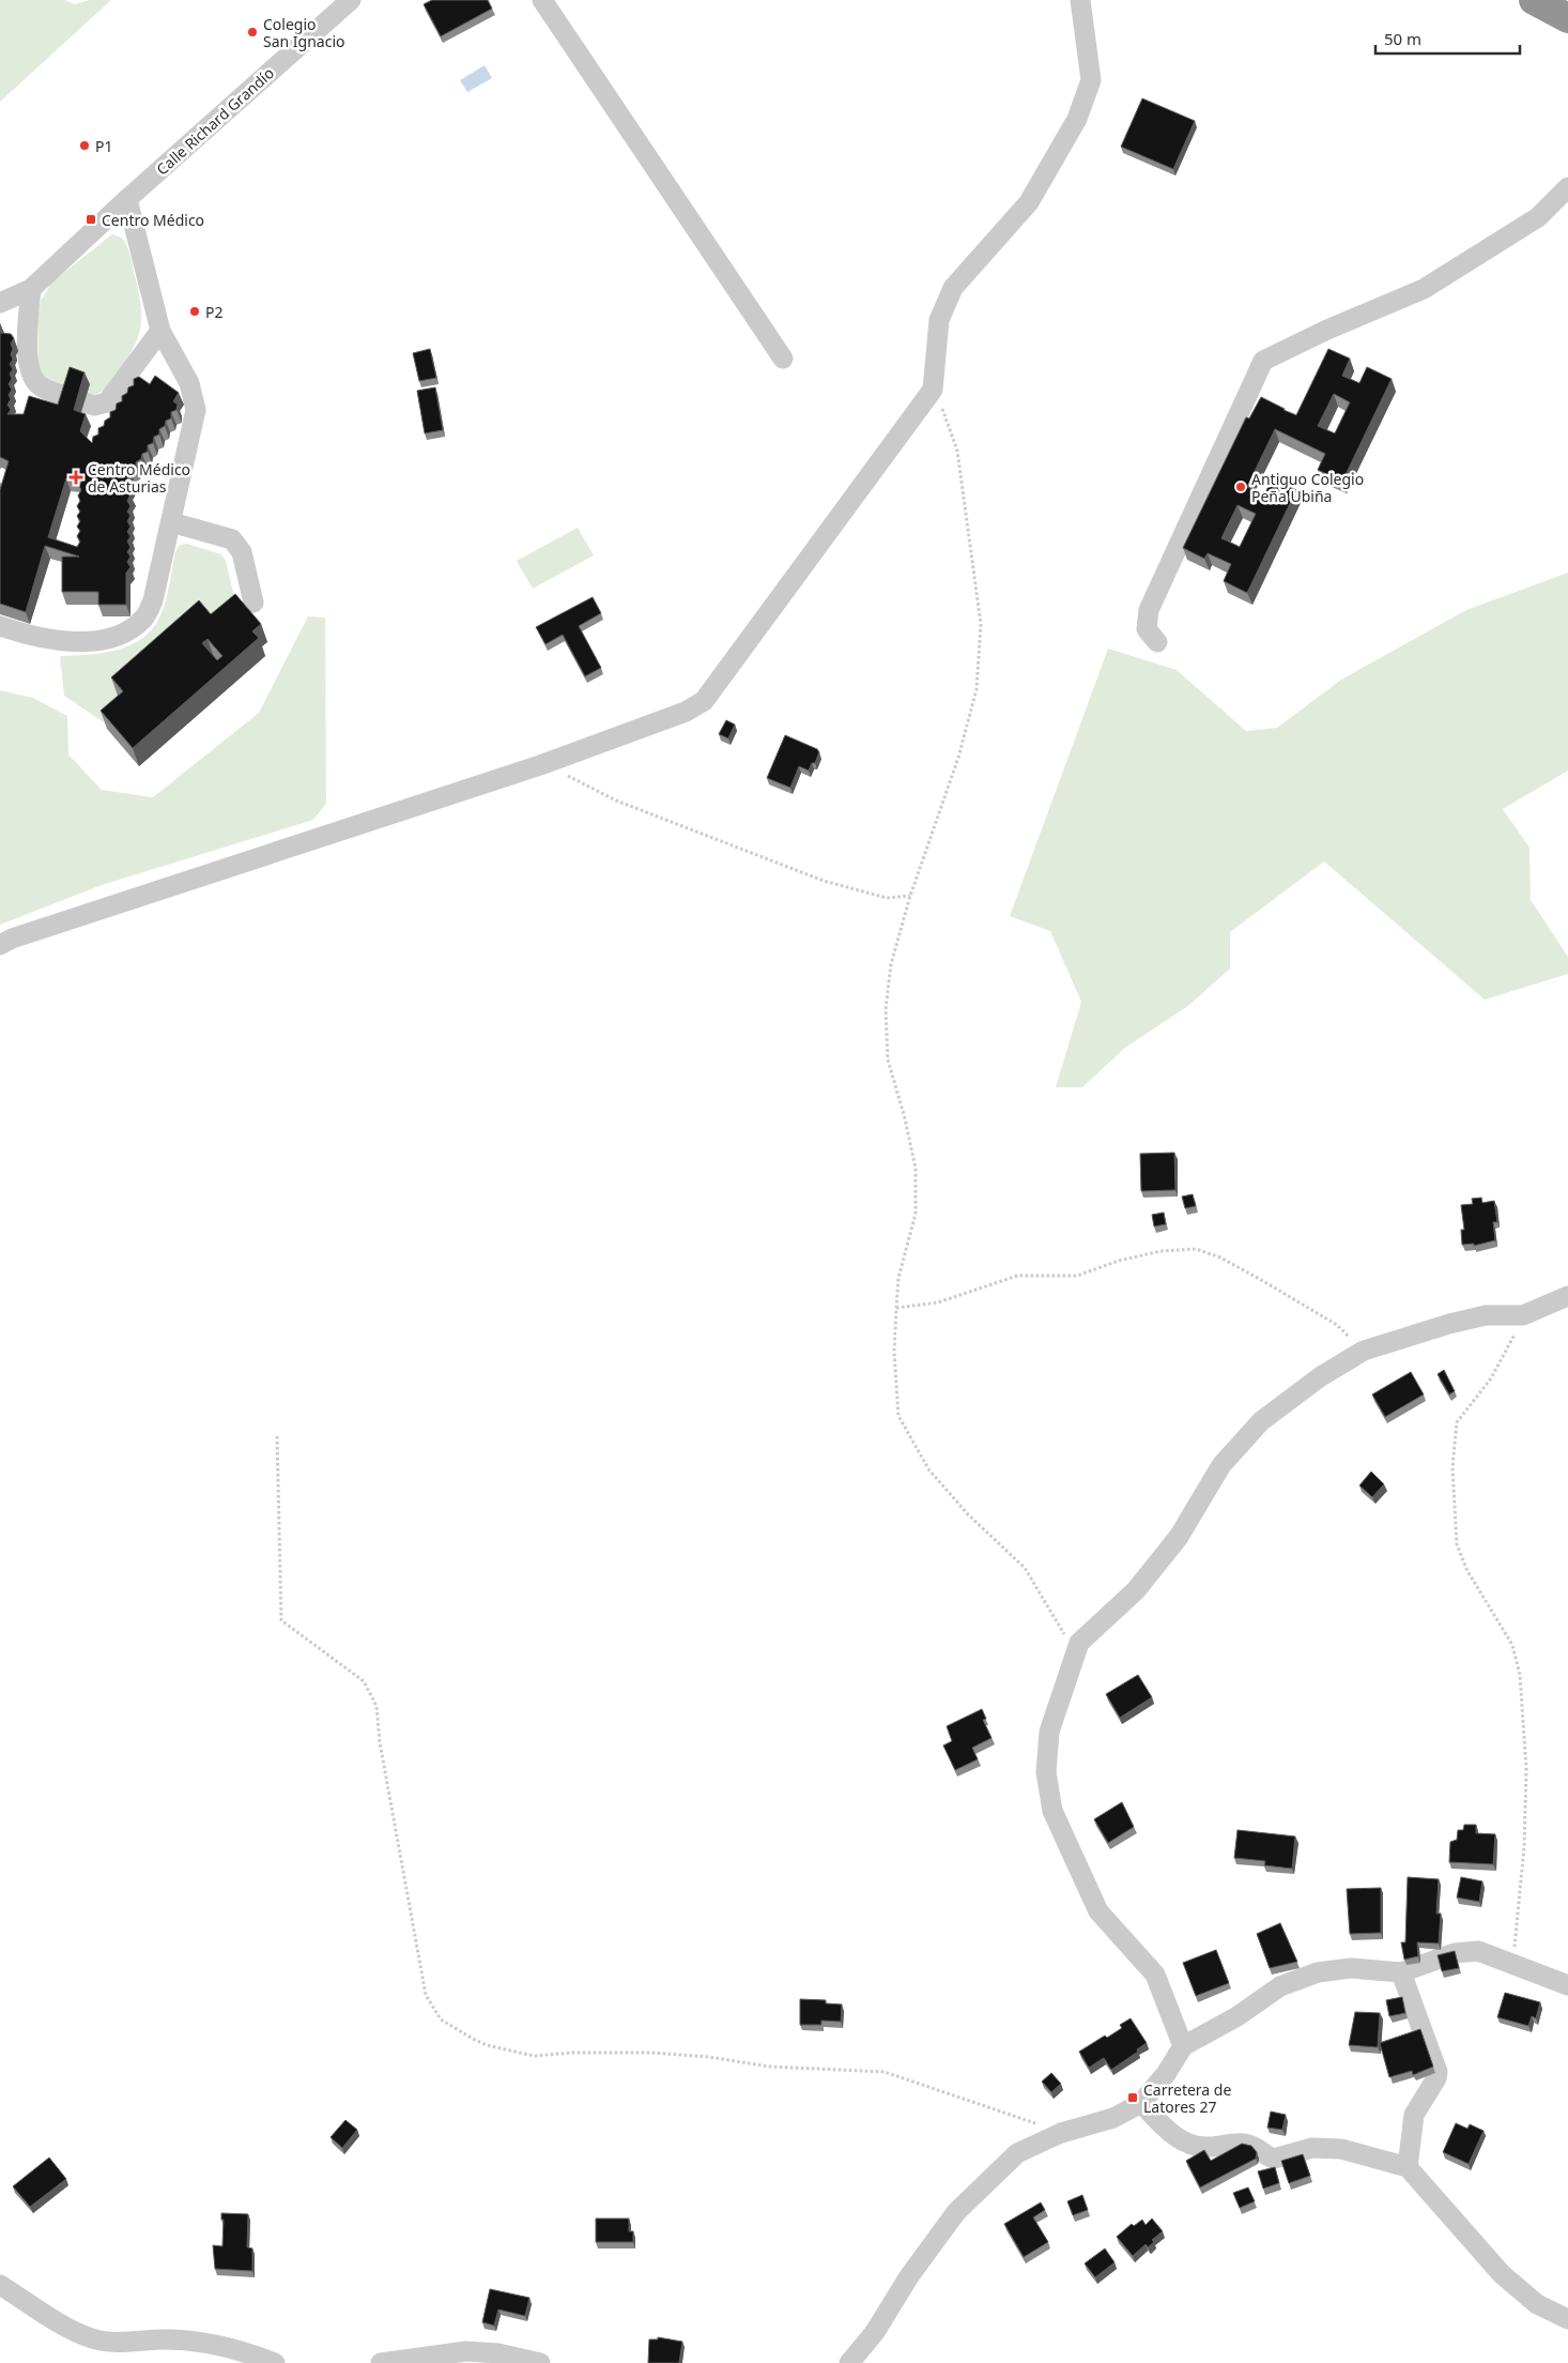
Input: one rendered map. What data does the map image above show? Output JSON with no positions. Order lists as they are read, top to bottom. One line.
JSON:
{"streets":{"street":["Calle Richard Grandío"]},"places":{"other":["Colegio San Ignacio","P1","P2","Antiguo Colegio Peña Ubiña"],"transit":["Centro Médico","Carretera de Latores 27"],"health":["Centro Médico de Asturias"]},"scale_bar":"50 m"}
